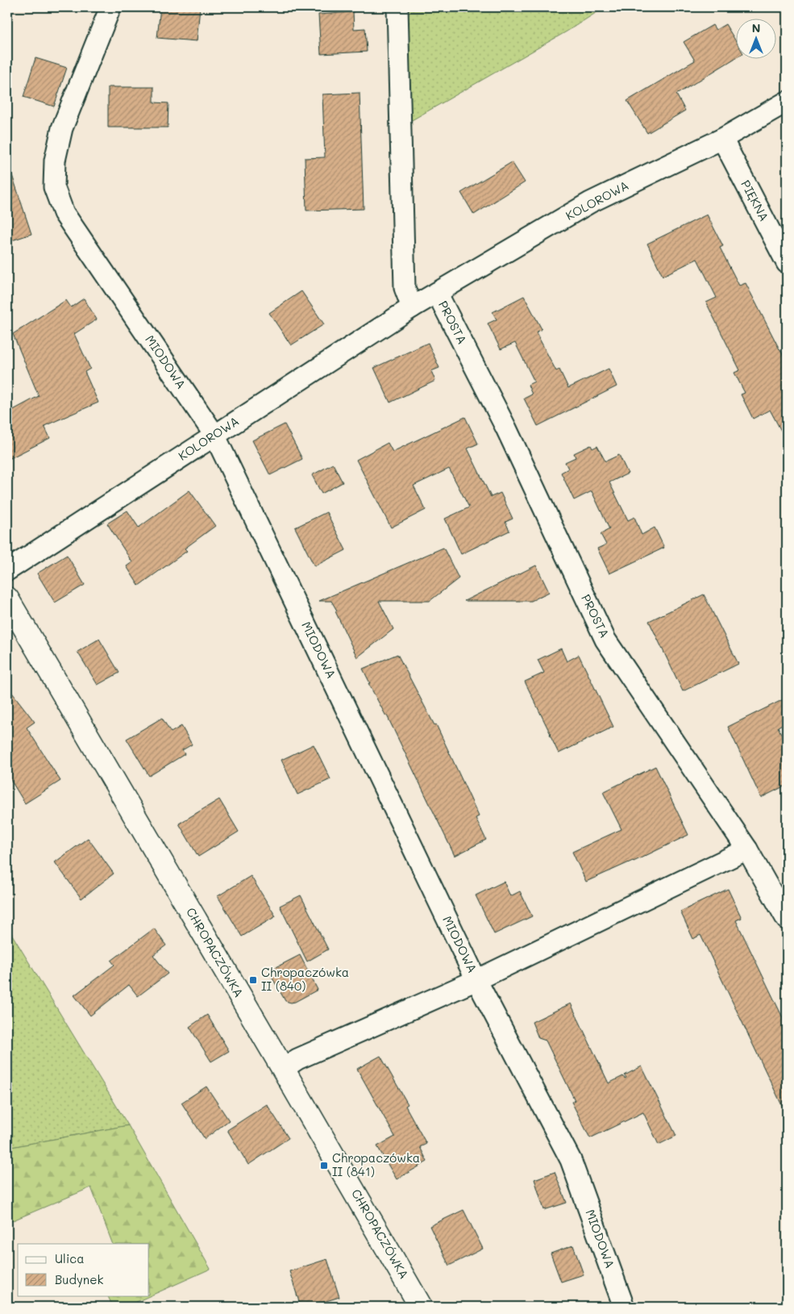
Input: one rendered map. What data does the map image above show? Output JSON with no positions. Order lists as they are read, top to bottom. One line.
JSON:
{"streets":{"street":["KOLOROWA","PIĘKNA","PROSTA","MIODOWA","CHROPACZÓWKA"]},"crossings":[["KOLOROWA","PIĘKNA"],["KOLOROWA","PROSTA"],["KOLOROWA","MIODOWA"]],"places":{"transit":["Chropaczówka II (840)","Chropaczówka II (841)"]},"legend":["Ulica","Budynek"],"north":"top"}
